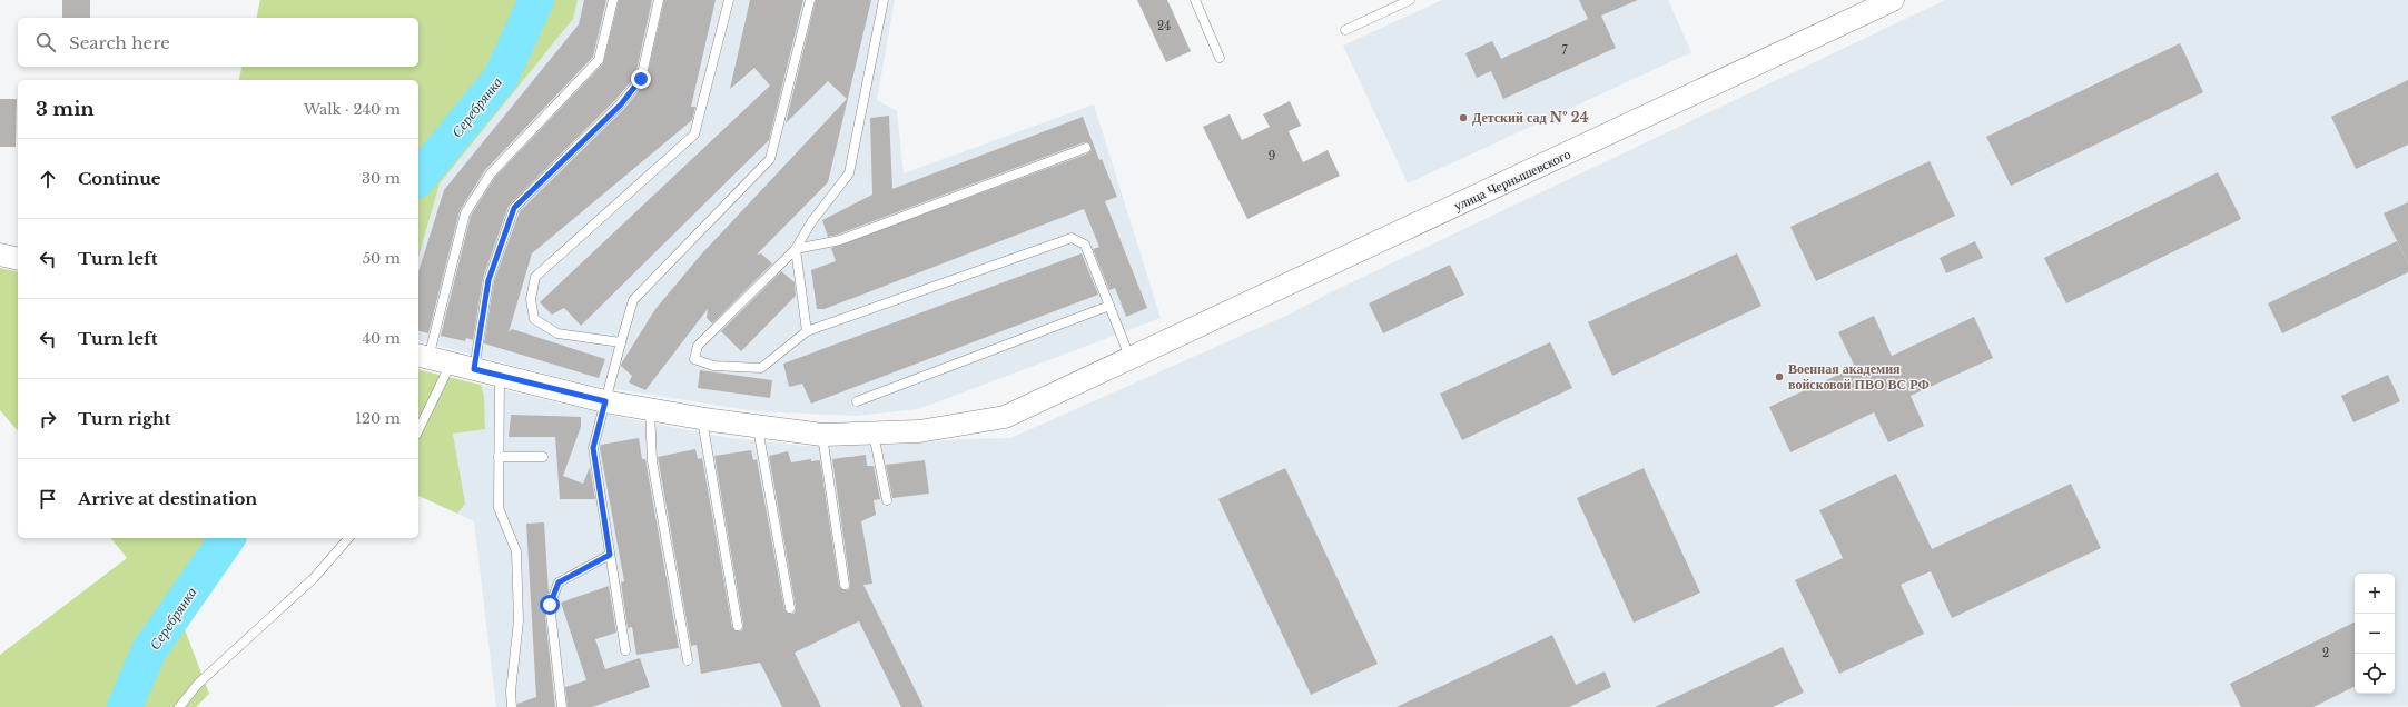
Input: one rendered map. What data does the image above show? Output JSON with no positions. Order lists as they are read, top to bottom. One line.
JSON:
{"streets":{"street":["улица Чернышевского"]},"water":["Серебрянка"],"places":["Детский сад № 24","Военная академия войсковой ПВО ВС РФ"],"house_numbers":["24","7","9","2"],"page":{"search":"Search here","heading":["3 min","Walk · 240 m"],"list":[["Continue","30 m"],["Turn left","50 m"],["Turn left","40 m"],["Turn right","120 m"],"Arrive at destination"],"map_buttons":["+","−"]}}
